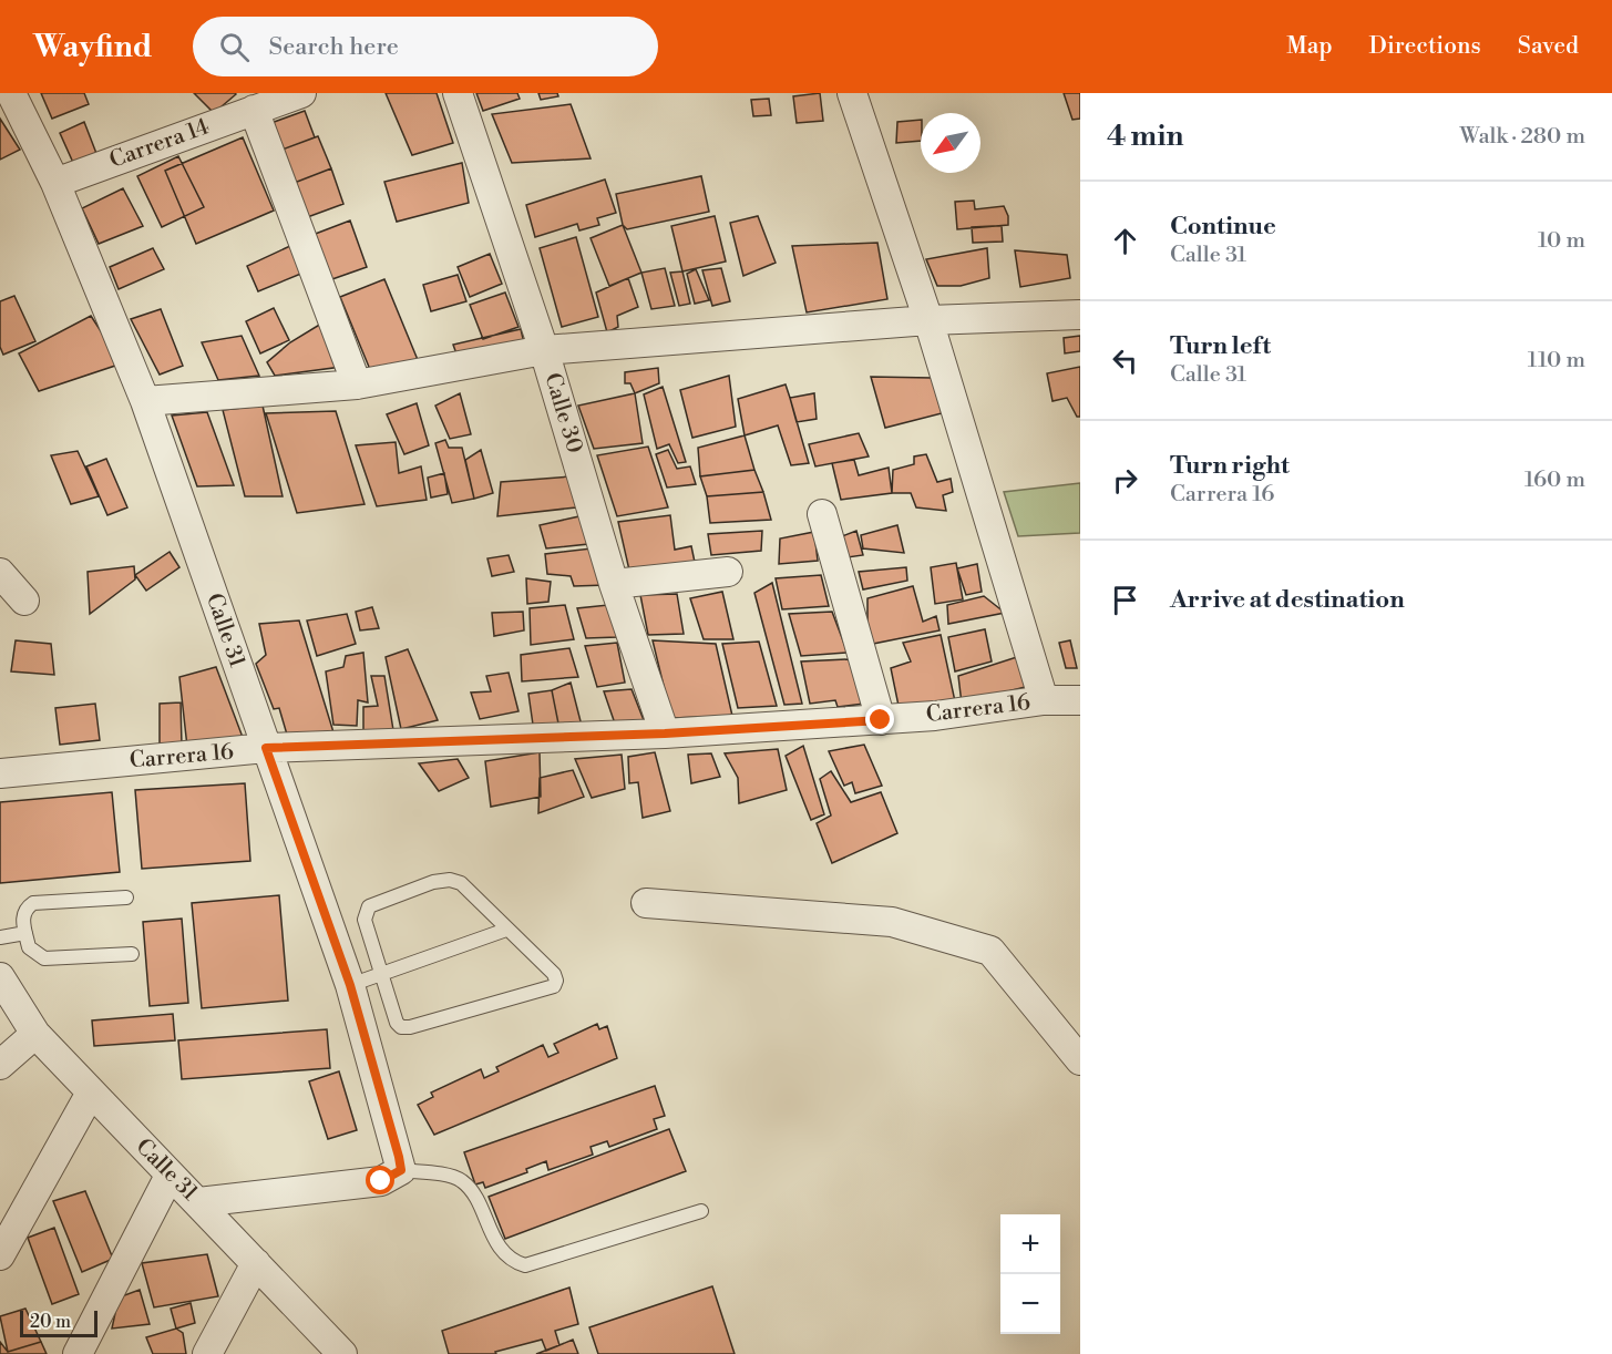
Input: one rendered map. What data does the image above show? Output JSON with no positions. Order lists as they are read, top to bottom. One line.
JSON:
{"streets":{"street":["Carrera 14","Calle 30","Calle 31","Carrera 16"]},"crossings":[["Carrera 14","Calle 31"],["Calle 30","Carrera 16"],["Calle 31","Carrera 16"]],"scale_bar":"20 m","north":"bottom left","page":{"header":"Wayfind","search":"Search here","nav":["Map","Directions","Saved"],"heading":["4 min","Walk · 280 m"],"list":[["Continue","Calle 31","10 m"],["Turn left","Calle 31","110 m"],["Turn right","Carrera 16","160 m"],"Arrive at destination"],"map_buttons":["+","−"],"scale":"20 m"}}
